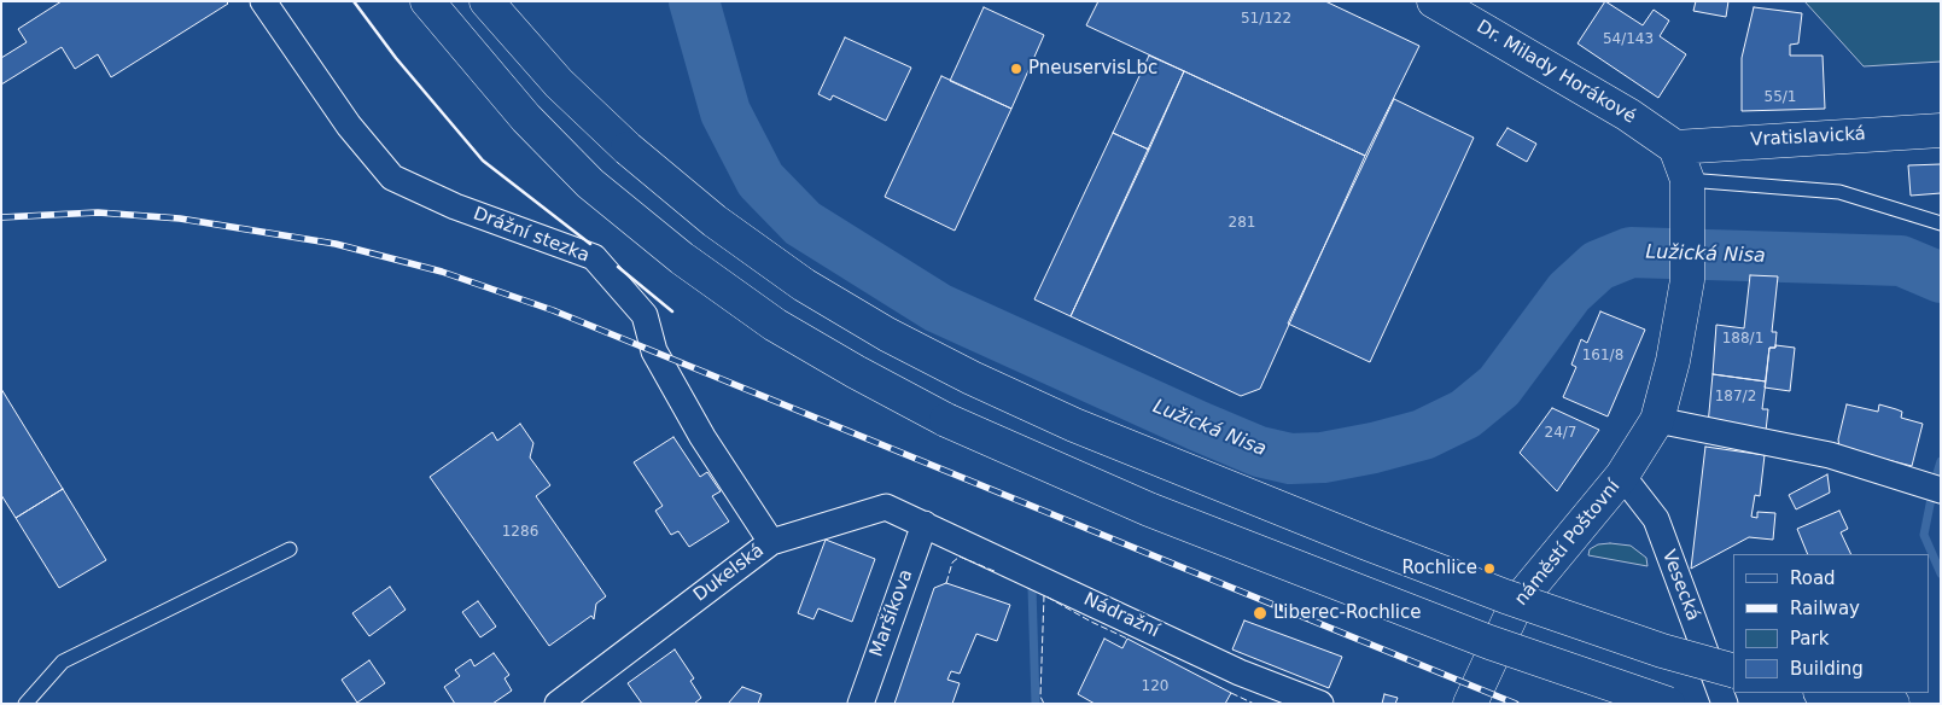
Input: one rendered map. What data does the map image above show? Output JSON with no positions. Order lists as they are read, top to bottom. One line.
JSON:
{"streets":{"main road":["Dr. Milady Horákové","Vratislavická","náměstí Poštovní"],"street":["Drážní stezka","Dukelská","Vesecká","Maršíkova","Nádražní"]},"crossings":[["Dr. Milady Horákové","Vratislavická"],["Dr. Milady Horákové","náměstí Poštovní"],["Vratislavická","náměstí Poštovní"],["Drážní stezka","Dukelská"],["náměstí Poštovní","Vesecká"],["Dukelská","Maršíkova"],["Dukelská","Nádražní"],["Maršíkova","Nádražní"]],"water":["Lužická Nisa"],"places":["PneuservisLbc","Rochlice","Liberec-Rochlice"],"house_numbers":["51/122","54/143","55/1","281","188/1","161/8","187/2","24/7","1286","120"],"legend":["Road","Railway","Park","Building"]}
